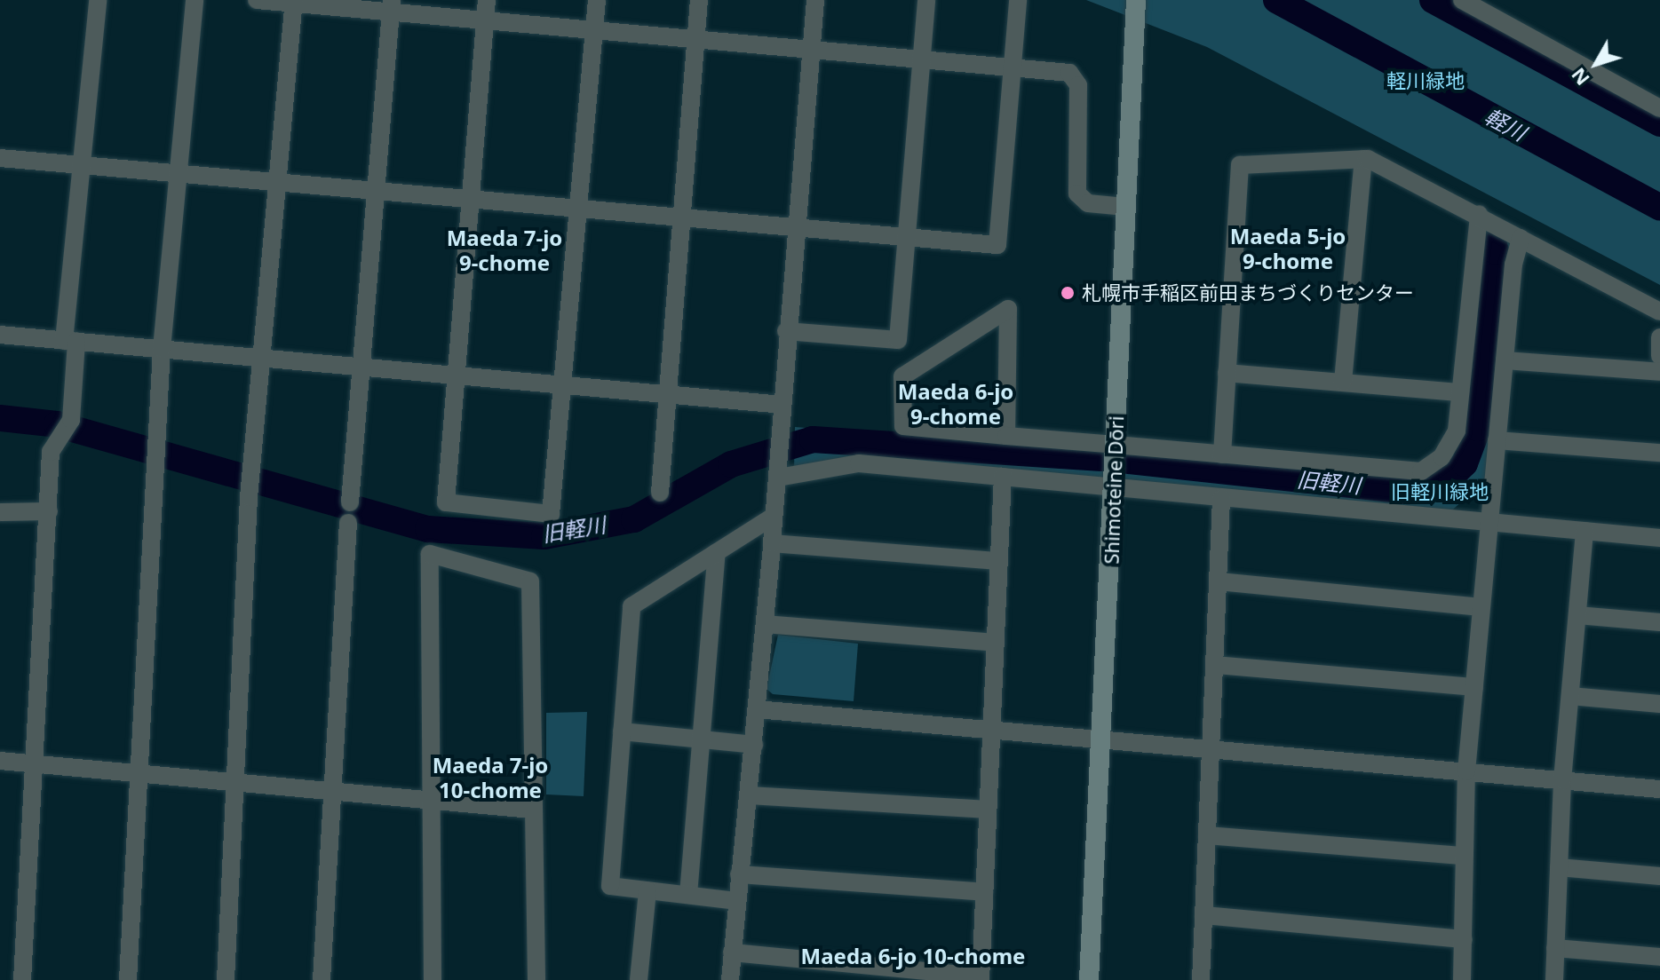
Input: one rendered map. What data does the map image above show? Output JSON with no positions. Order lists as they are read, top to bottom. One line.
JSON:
{"streets":{"main road":["Shimoteine Dōri"]},"districts":["Maeda 5-jo 9-chome","Maeda 7-jo 9-chome","Maeda 6-jo 9-chome","Maeda 7-jo 10-chome","Maeda 6-jo 10-chome"],"water":["軽川","旧軽川"],"parks":["軽川緑地","旧軽川緑地"],"places":["札幌市手稲区前田まちづくりセンター"],"north":"bottom left"}
